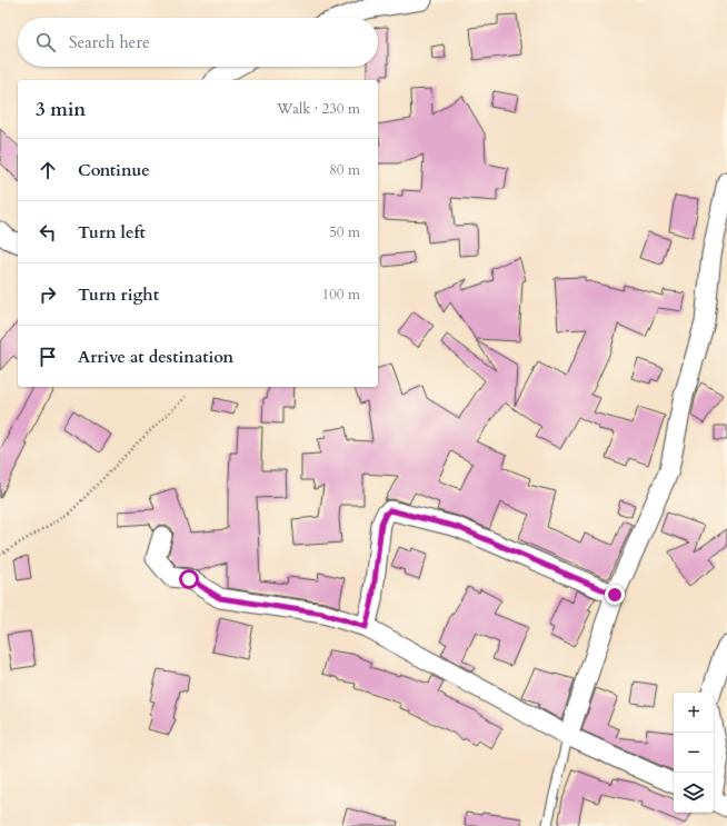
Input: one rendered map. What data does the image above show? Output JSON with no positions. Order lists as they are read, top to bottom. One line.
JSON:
{"page":{"search":"Search here","heading":["3 min","Walk · 230 m"],"list":[["Continue","80 m"],["Turn left","50 m"],["Turn right","100 m"],"Arrive at destination"],"map_buttons":["+","−"]}}
